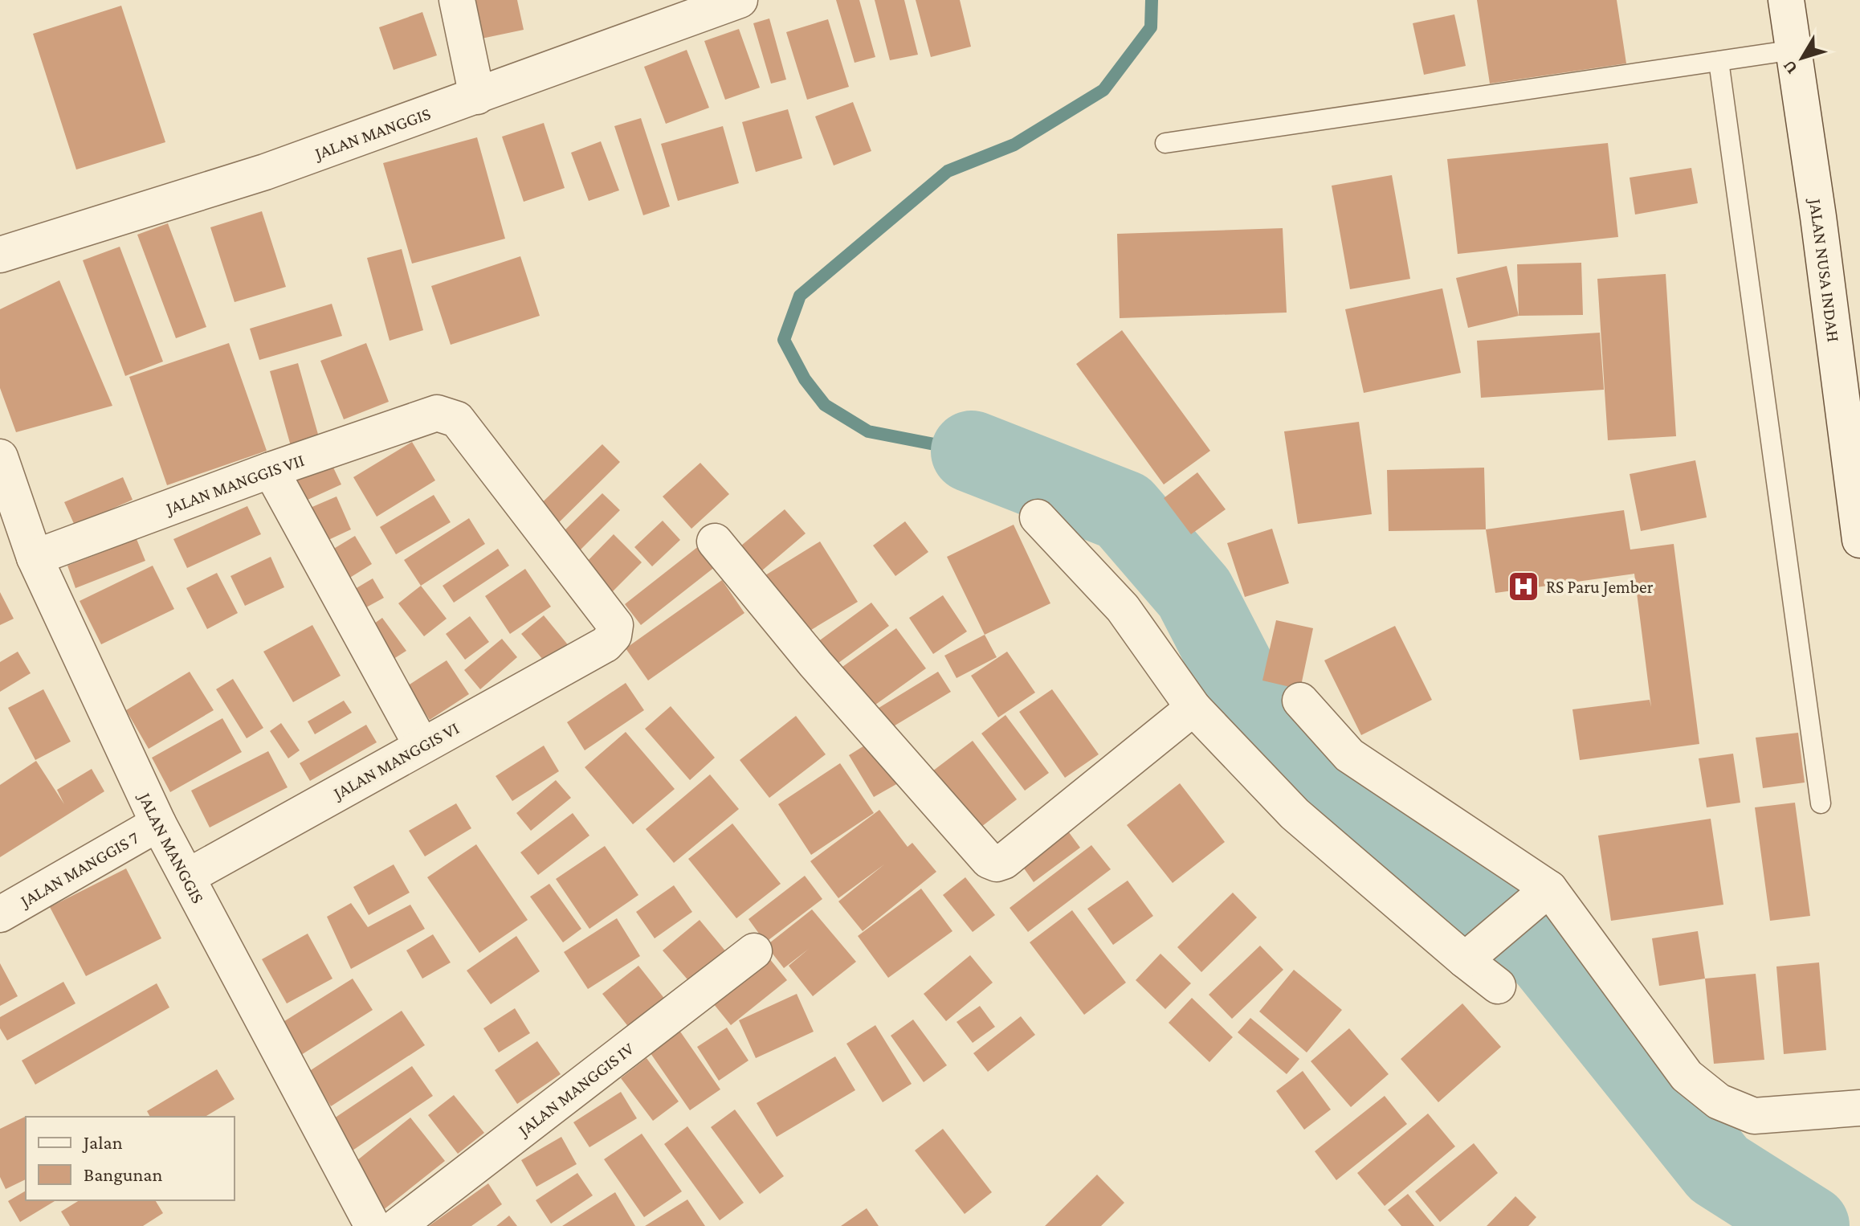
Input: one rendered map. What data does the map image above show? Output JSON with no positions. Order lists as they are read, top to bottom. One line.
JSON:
{"streets":{"street":["JALAN MANGGIS","JALAN NUSA INDAH","JALAN MANGGIS VII","JALAN MANGGIS VI","JALAN MANGGIS 7","JALAN MANGGIS IV"]},"crossings":[["JALAN MANGGIS","JALAN MANGGIS VII"],["JALAN MANGGIS","JALAN MANGGIS VI"],["JALAN MANGGIS","JALAN MANGGIS 7"],["JALAN MANGGIS VII","JALAN MANGGIS VI"]],"places":{"hospital":["RS Paru Jember"]},"legend":["Jalan","Bangunan"],"north":"bottom left"}
